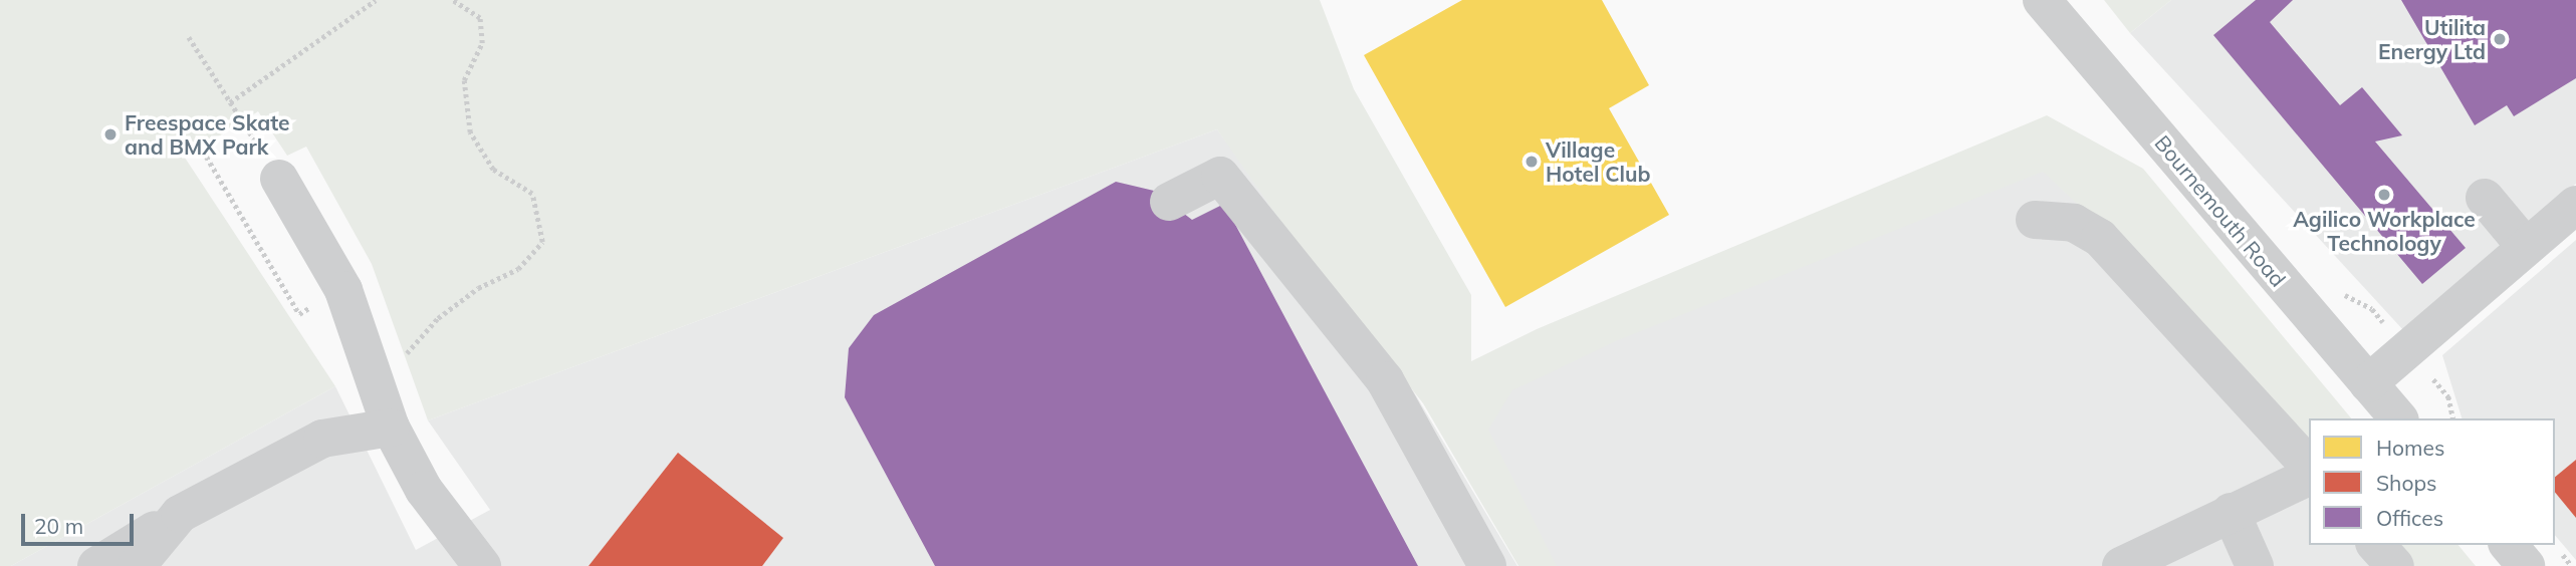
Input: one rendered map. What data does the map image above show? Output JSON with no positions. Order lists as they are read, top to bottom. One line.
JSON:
{"streets":{"street":["Bournemouth Road"]},"places":["Utilita Energy Ltd","Freespace Skate and BMX Park","Village Hotel Club","Agilico Workplace Technology"],"legend":["Homes","Shops","Offices"],"scale_bar":"20 m"}
